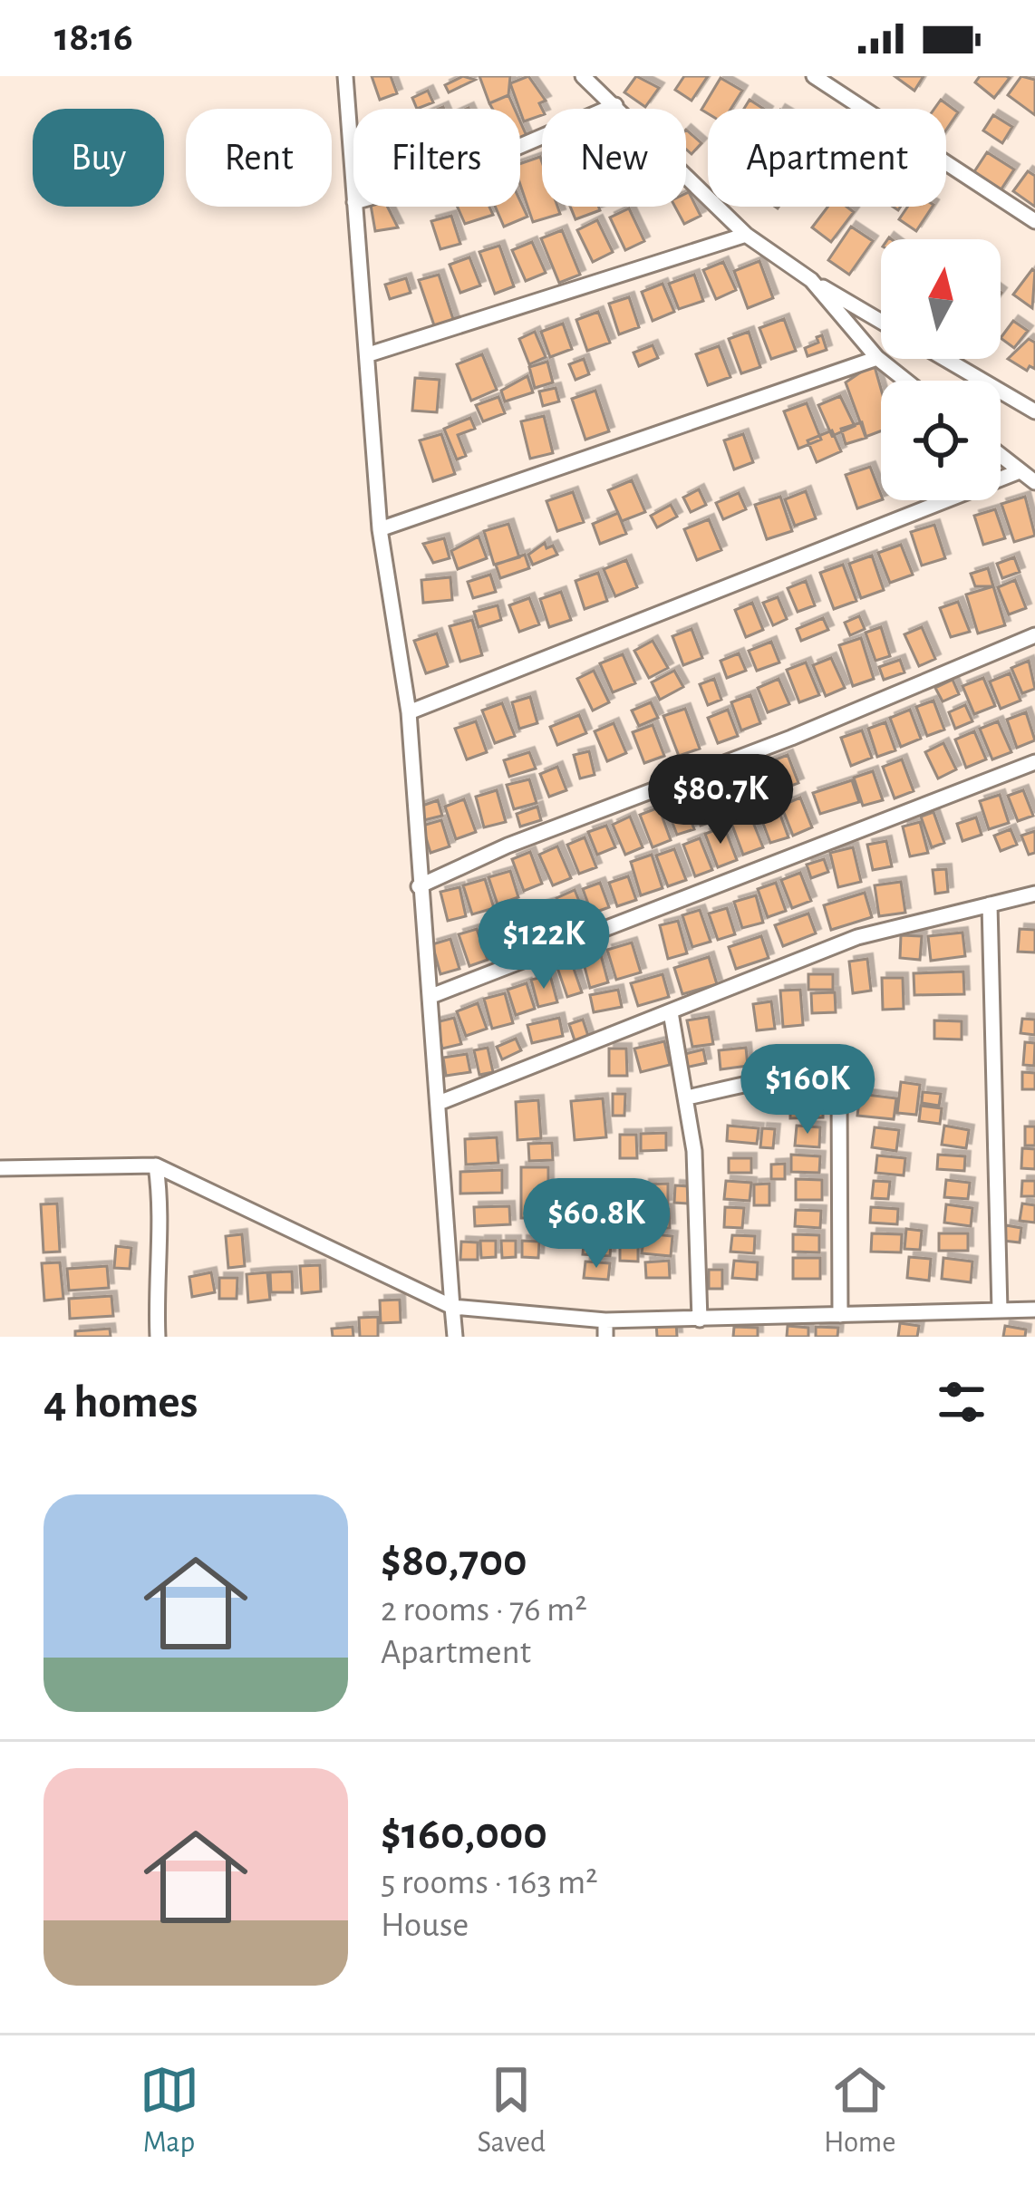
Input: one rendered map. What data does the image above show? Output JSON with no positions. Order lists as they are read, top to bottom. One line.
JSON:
{"north":"top","page":{"status":"18:16","chip":["Buy","Rent","Filters","New","Apartment"],"price":["$80.7K","$122K","$160K","$60.8K"],"heading":"4 homes","list":[{"name":"$80,700","note":"2 rooms · 76 m² · Apartment"},{"name":"$160,000","note":"5 rooms · 163 m² · House"}],"tabs":["Map","Saved","Home"]}}
